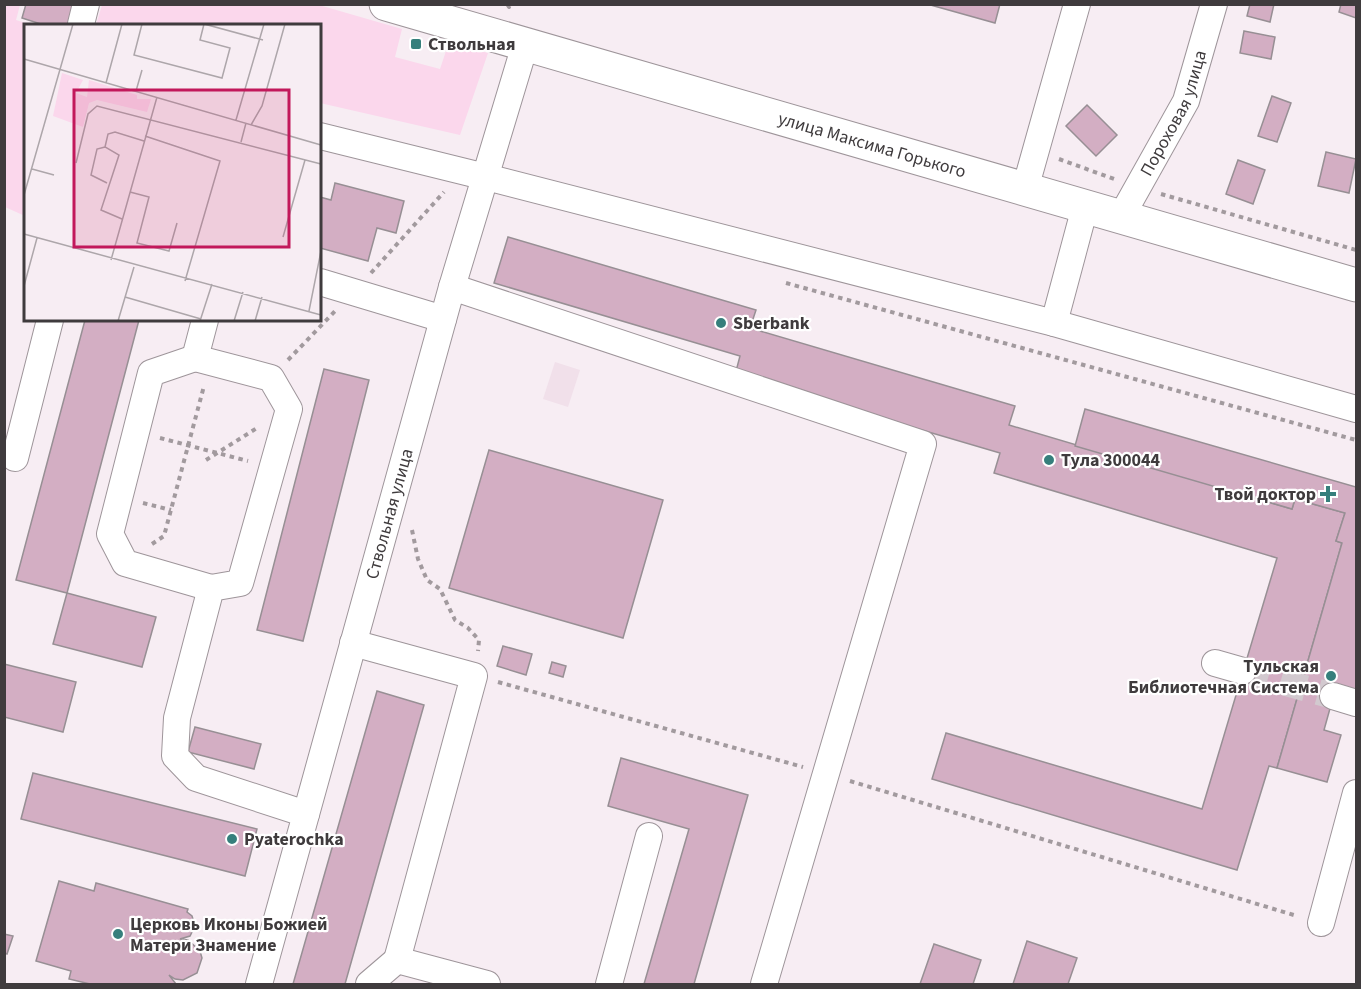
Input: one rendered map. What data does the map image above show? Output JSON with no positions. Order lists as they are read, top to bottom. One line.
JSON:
{"streets":{"main road":["улица Максима Горького"],"street":["Пороховая улица","Ствольная улица"]},"crossings":[["Пороховая улица","улица Максима Горького"],["улица Максима Горького","Ствольная улица"]],"places":{"transit":["Ствольная"],"other":["Sberbank","Тула 300044","Тульская Библиотечная Система","Pyaterochka","Церковь Иконы Божией Матери Знамение"],"health":["Твой доктор"]}}
